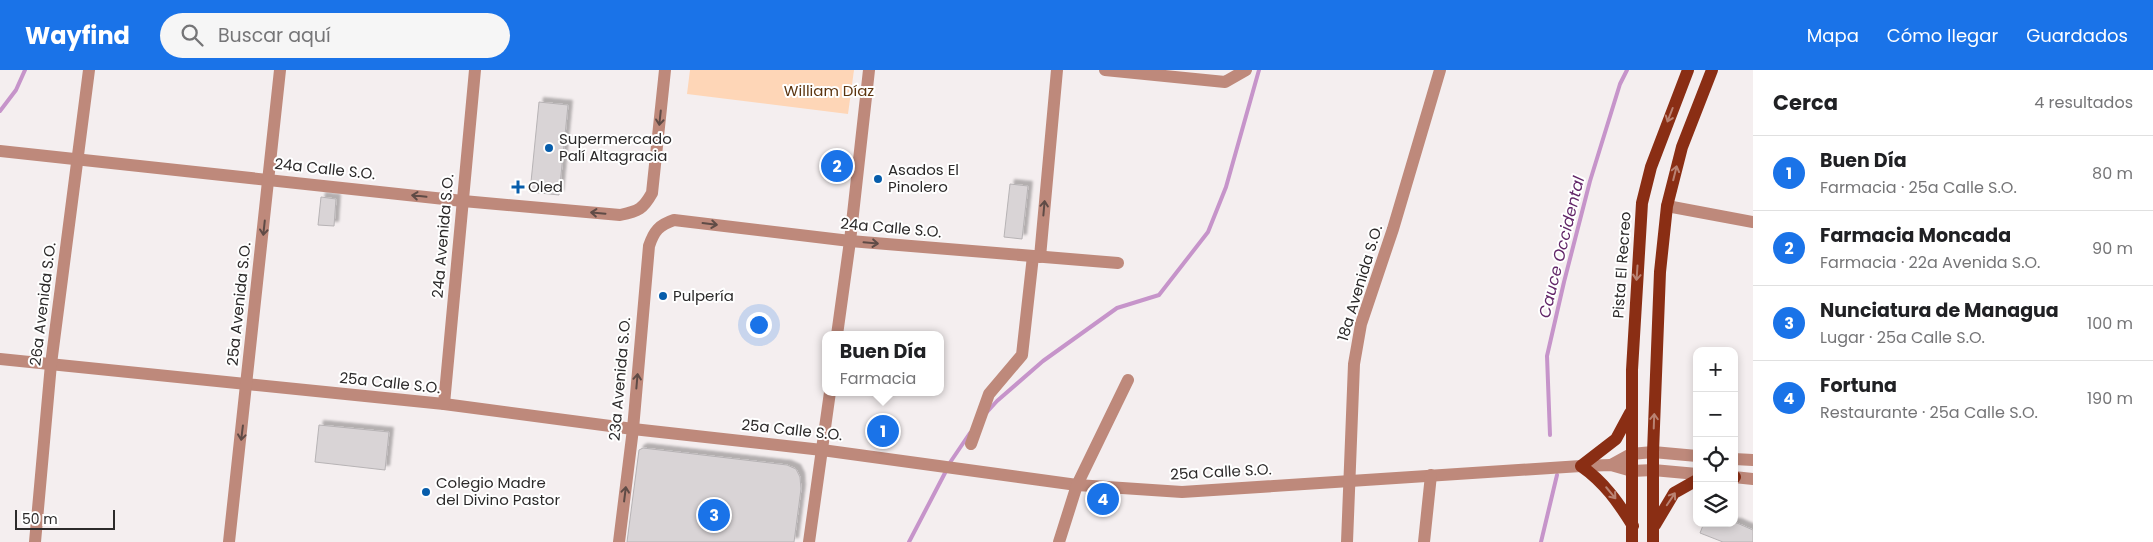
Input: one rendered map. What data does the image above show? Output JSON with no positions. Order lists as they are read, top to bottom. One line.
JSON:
{"streets":{"main road":["Pista El Recreo"],"street":["24a Calle S.O.","24a Avenida S.O.","18a Avenida S.O.","26a Avenida S.O.","25a Avenida S.O.","23a Avenida S.O.","25a Calle S.O."]},"crossings":[["24a Calle S.O.","24a Avenida S.O."],["24a Calle S.O.","26a Avenida S.O."],["24a Calle S.O.","25a Avenida S.O."],["24a Calle S.O.","23a Avenida S.O."],["24a Avenida S.O.","25a Calle S.O."],["Pista El Recreo","25a Calle S.O."],["18a Avenida S.O.","25a Calle S.O."],["26a Avenida S.O.","25a Calle S.O."],["25a Avenida S.O.","25a Calle S.O."],["23a Avenida S.O.","25a Calle S.O."]],"one_way":["25a Avenida S.O.","23a Avenida S.O."],"water":["Cauce Occidental"],"parks":["William Díaz"],"places":{"other":["Supermercado Palí Altagracia","Asados El Pinolero","Pulpería","Colegio Madre del Divino Pastor"],"health":["Oled"]},"scale_bar":"50 m","page":{"header":"Wayfind","search":"Buscar aquí","nav":["Mapa","Cómo llegar","Guardados"],"heading":["Cerca","4 resultados"],"list":[{"mark":"1","name":"Buen Día","note":"Farmacia · 25a Calle S.O.","value":"80 m"},{"mark":"2","name":"Farmacia Moncada","note":"Farmacia · 22a Avenida S.O.","value":"90 m"},{"mark":"3","name":"Nunciatura de Managua","note":"Lugar · 25a Calle S.O.","value":"100 m"},{"mark":"4","name":"Fortuna","note":"Restaurante · 25a Calle S.O.","value":"190 m"}],"pins":["2","1","4","3"],"popup":["Buen Día","Farmacia"],"map_buttons":["+","−"],"scale":"50 m"}}
